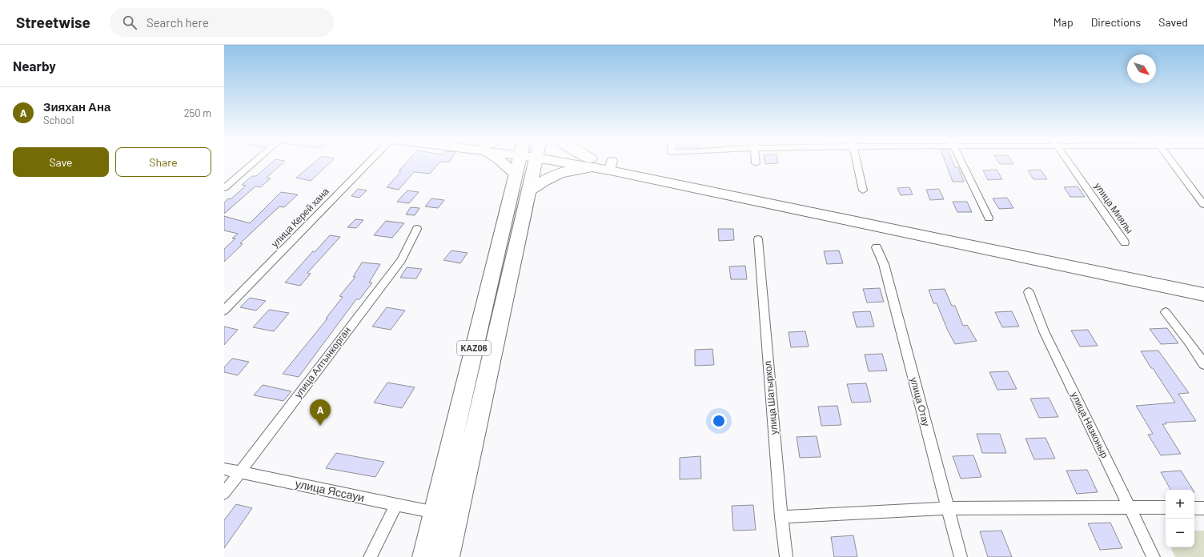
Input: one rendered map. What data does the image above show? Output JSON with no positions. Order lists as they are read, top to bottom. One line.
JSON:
{"streets":{"highway":["KАZ06"],"street":["улица Миялы","улица Керей хана","улица Алтынкорган","улица Шатыркол","улица Отау","улица Назконыр","улица Яссауи"]},"crossings":[["KАZ06","улица Яссауи"],["улица Алтынкорган","улица Яссауи"]],"north":"bottom right","page":{"header":"Streetwise","search":"Search here","nav":["Map","Directions","Saved"],"heading":"Nearby","list":[{"mark":"A","name":"Зияхан Ана","note":"School","value":"250 m"}],"buttons":["Save","Share"],"pins":"A","map_buttons":["+","−"]}}
